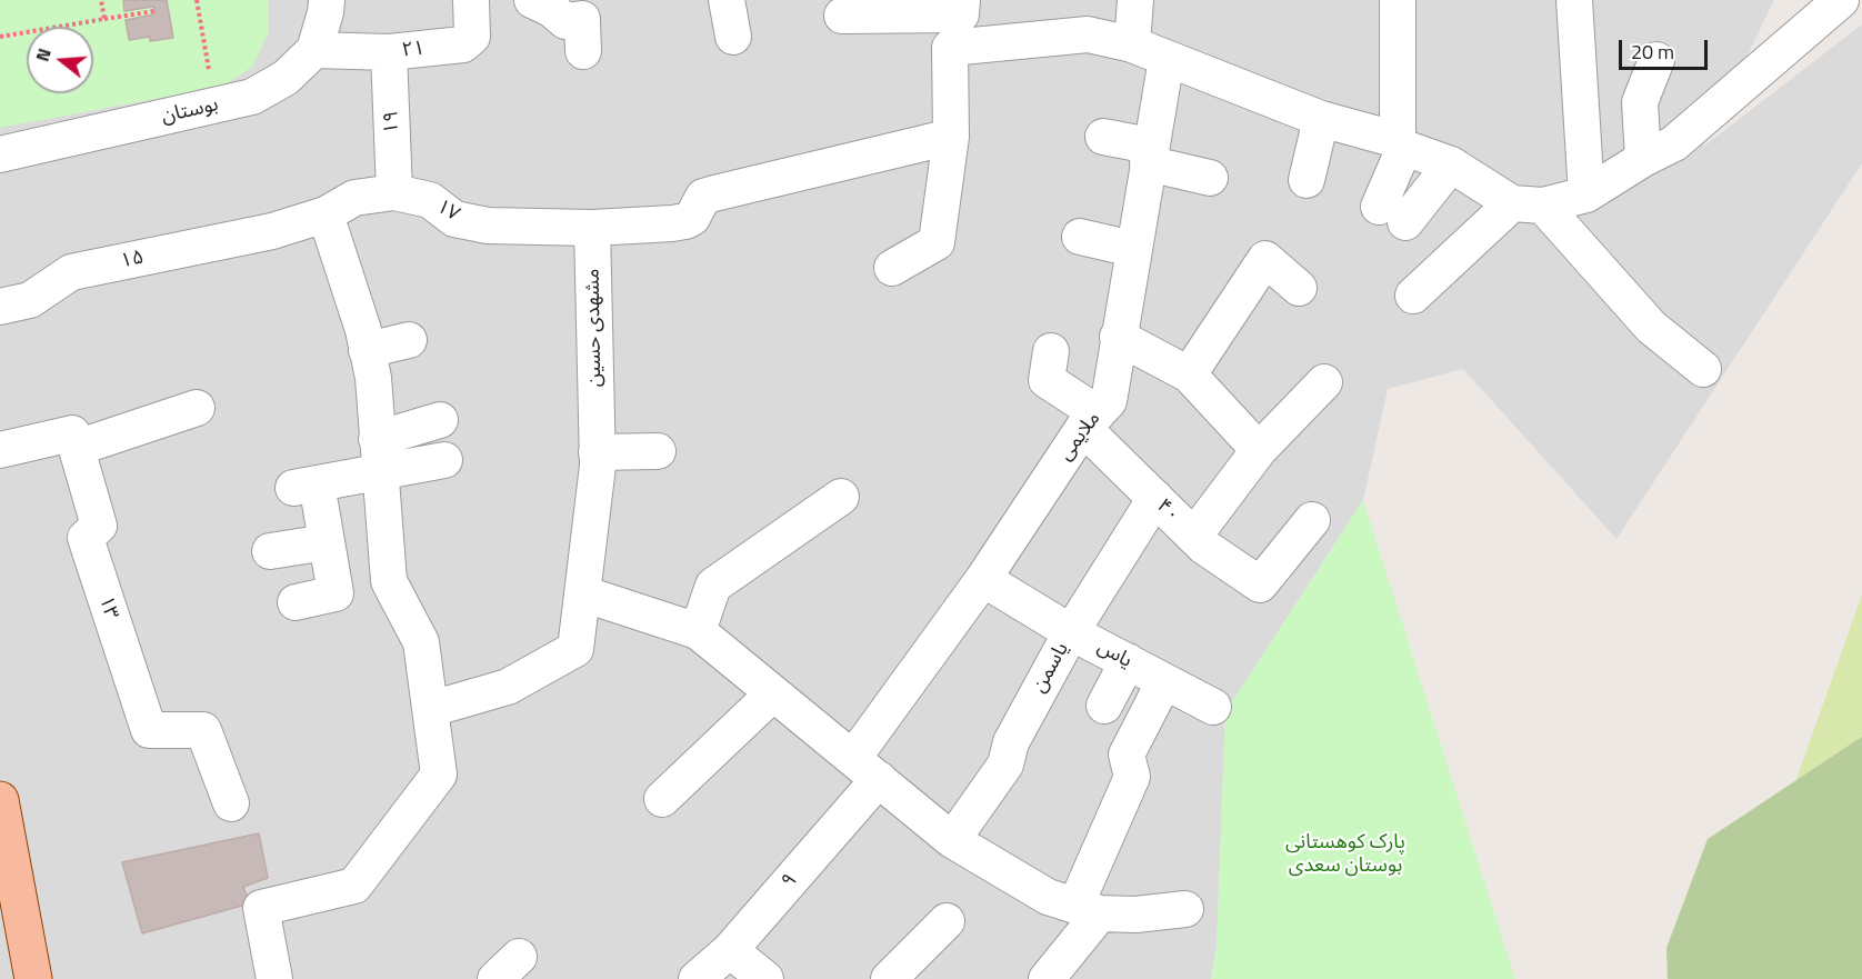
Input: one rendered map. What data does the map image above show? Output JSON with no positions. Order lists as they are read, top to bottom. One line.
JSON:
{"streets":{"street":["۲۱","بوستان","۱۹","۱۷","۱۵","مشهدی حسین","ملایمی","۴۰","۱۳","یاس","یاسمن","۹"]},"crossings":[["۲۱","بوستان"],["۲۱","۱۹"],["۱۹","۱۷"],["۱۷","۱۵"],["۱۷","مشهدی حسین"],["ملایمی","۴۰"],["ملایمی","یاس"],["ملایمی","۹"],["۴۰","یاسمن"],["یاس","یاسمن"]],"parks":["پارک کوهستانی بوستان سعدی"],"scale_bar":"20 m","north":"left"}
